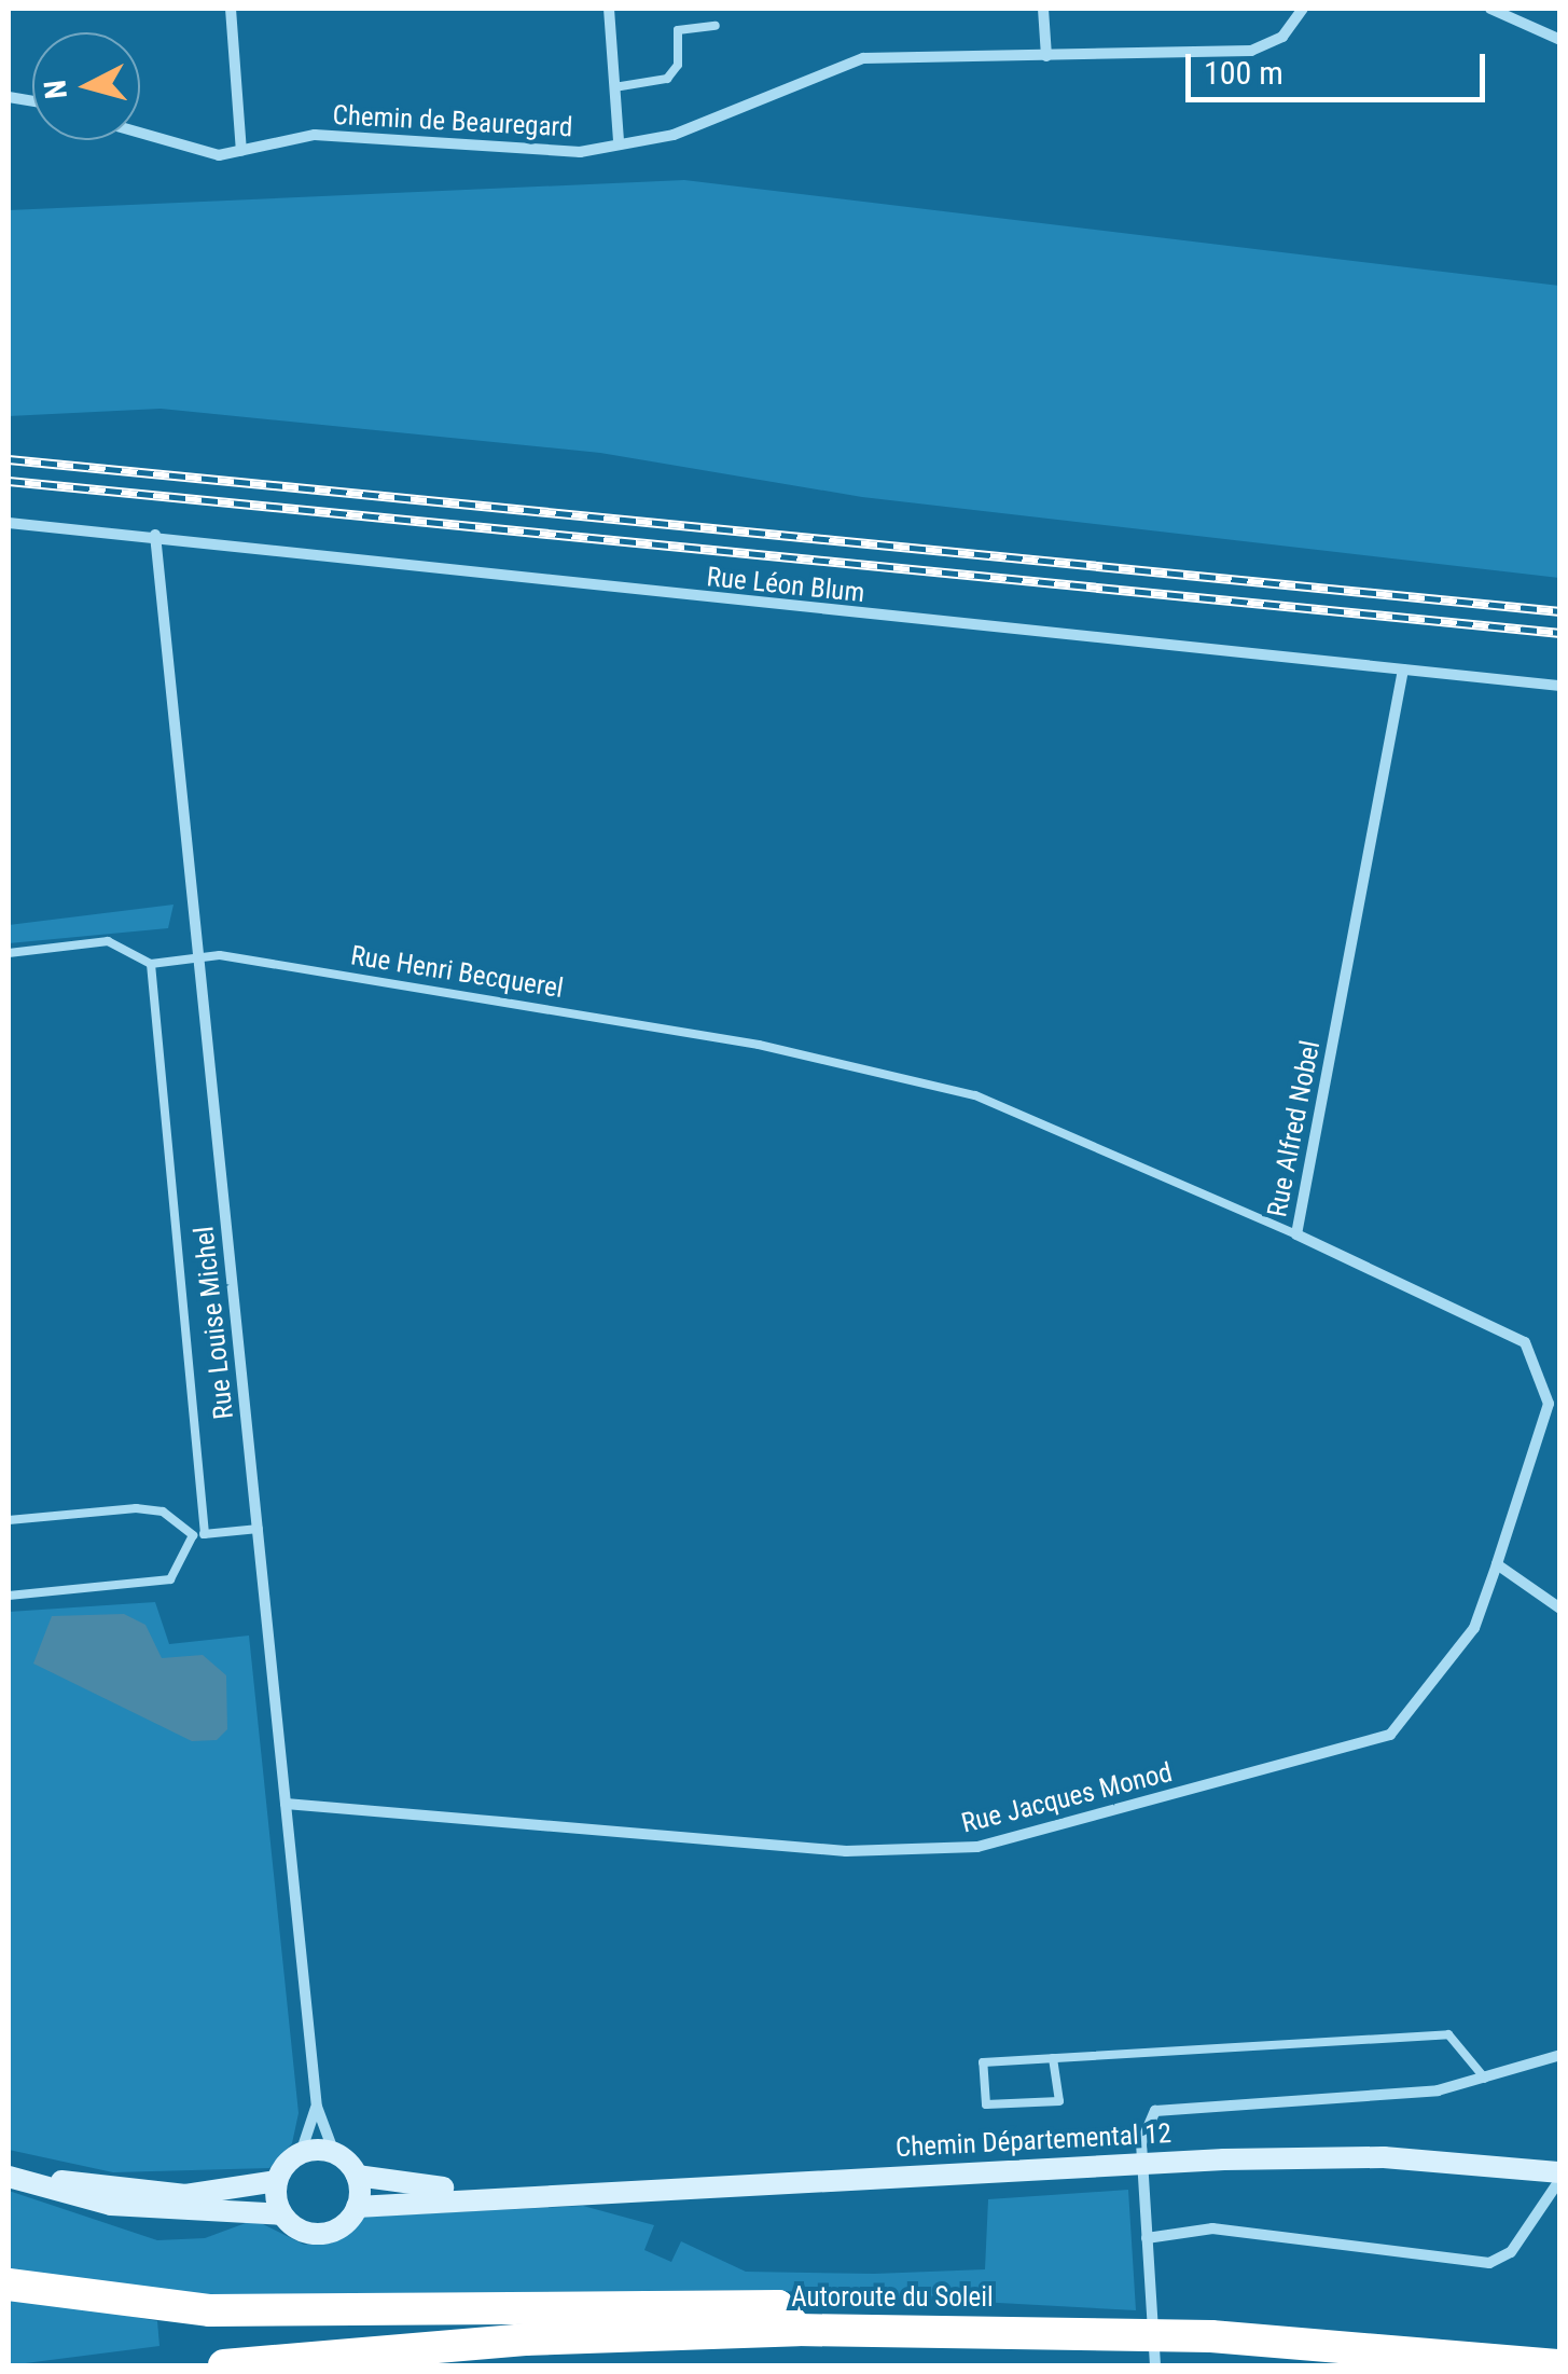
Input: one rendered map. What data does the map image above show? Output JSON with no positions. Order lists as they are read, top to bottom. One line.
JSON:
{"streets":{"highway":["Autoroute du Soleil"],"main road":["Chemin Départemental 12"],"street":["Chemin de Beauregard","Rue Léon Blum","Rue Alfred Nobel","Rue Louise Michel","Rue Jacques Monod"],"lane":["Rue Henri Becquerel"]},"crossings":[["Rue Léon Blum","Rue Alfred Nobel"],["Rue Léon Blum","Rue Louise Michel"],["Rue Henri Becquerel","Rue Alfred Nobel"],["Rue Henri Becquerel","Rue Louise Michel"],["Rue Alfred Nobel","Rue Jacques Monod"],["Rue Louise Michel","Rue Jacques Monod"]],"scale_bar":"100 m","north":"left"}
